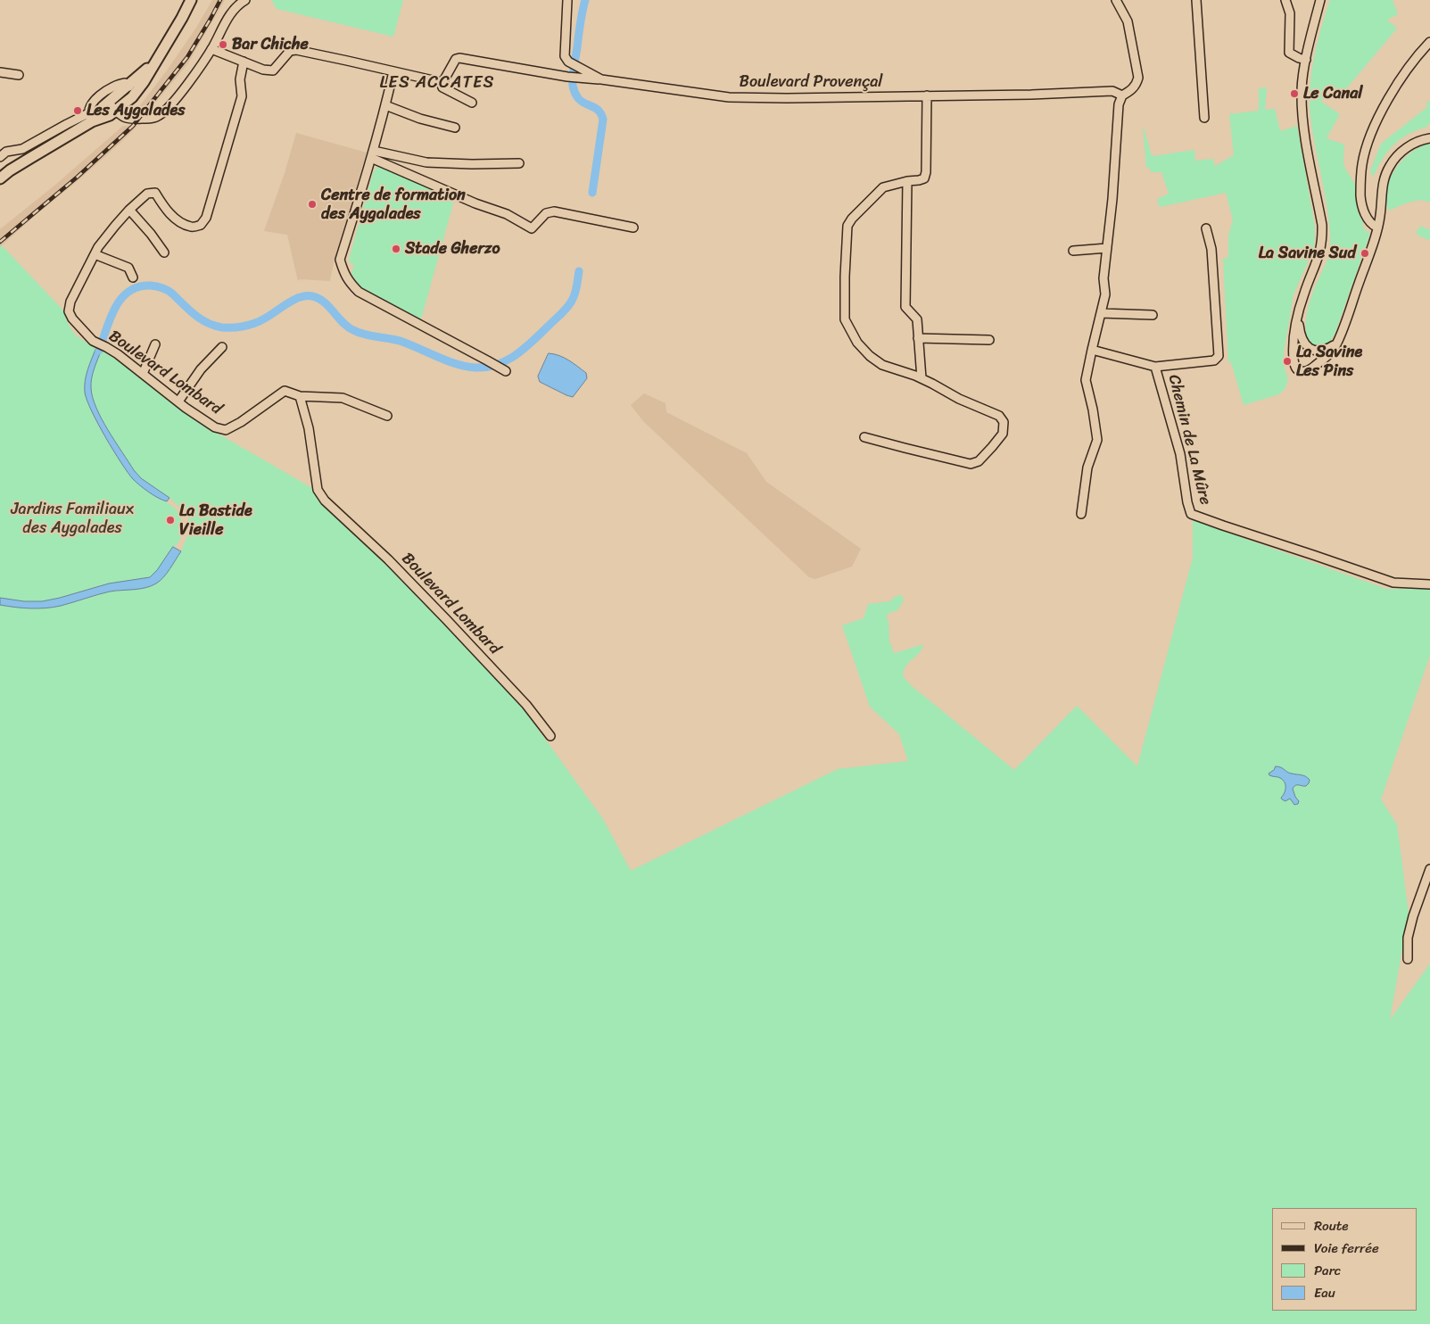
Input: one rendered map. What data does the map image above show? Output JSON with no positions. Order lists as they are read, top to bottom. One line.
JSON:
{"streets":{"street":["Boulevard Provençal","Boulevard Lombard","Chemin de La Mûre"]},"districts":["LES ACCATES"],"parks":["Jardins Familiaux des Aygalades"],"places":["Bar Chiche","Le Canal","Les Aygalades","Centre de formation des Aygalades","Stade Gherzo","La Savine Sud","La Savine Les Pins","La Bastide Vieille"],"legend":["Route","Voie ferrée","Parc","Eau"]}
